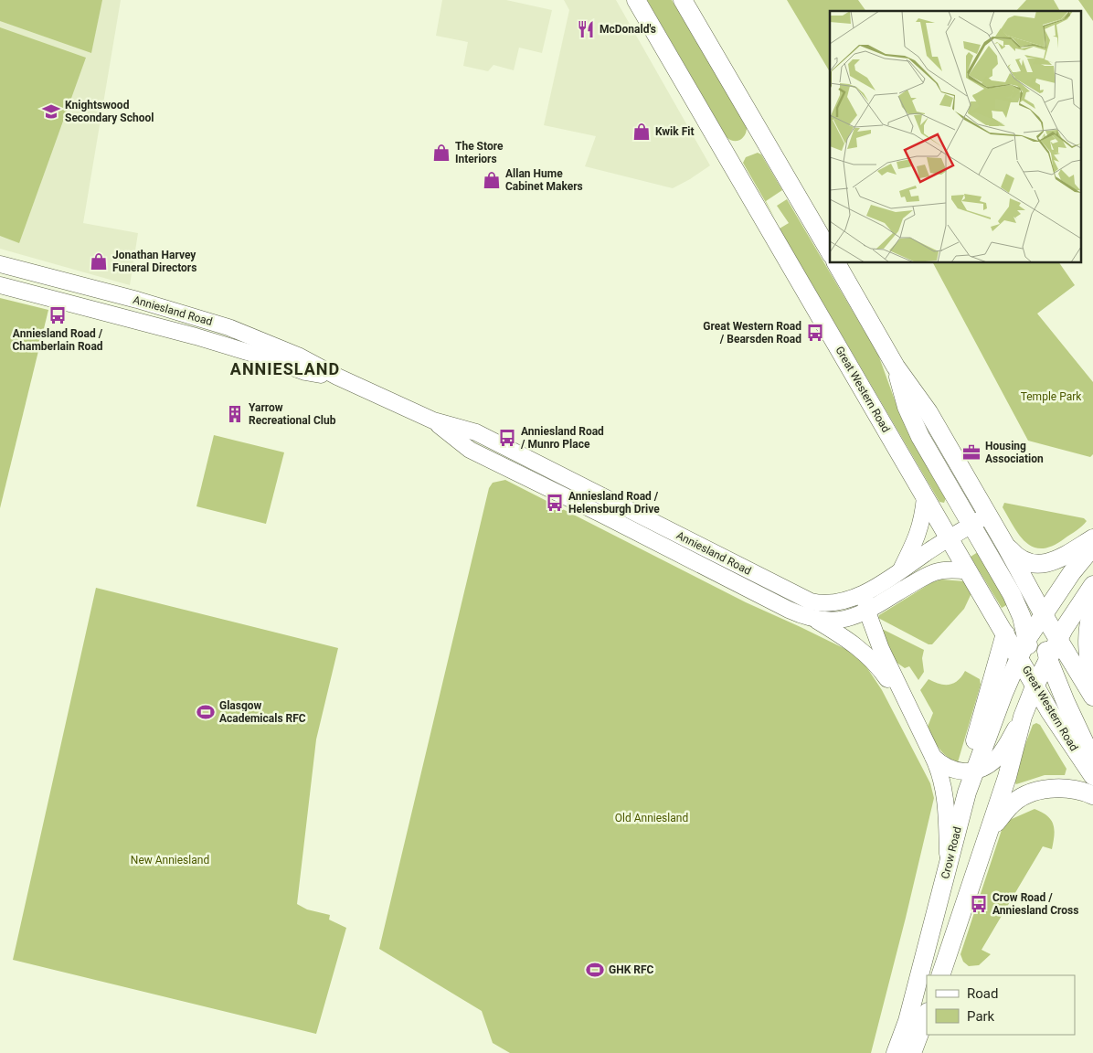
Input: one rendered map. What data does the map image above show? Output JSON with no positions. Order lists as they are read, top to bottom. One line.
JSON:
{"streets":{"main road":["Great Western Road","Crow Road"],"street":["Anniesland Road"]},"crossings":[["Anniesland Road","Great Western Road"],["Great Western Road","Crow Road"]],"districts":["ANNIESLAND"],"parks":["Temple Park","Old Anniesland","New Anniesland"],"places":{"restaurant":["McDonald's"],"school or university":["Knightswood Secondary School"],"shop":["Kwik Fit","The Store Interiors","Allan Hume Cabinet Makers","Jonathan Harvey Funeral Directors"],"bus stop":["Anniesland Road / Chamberlain Road","Great Western Road / Bearsden Road","Anniesland Road / Munro Place","Anniesland Road / Helensburgh Drive","Crow Road / Anniesland Cross"],"building":["Yarrow Recreational Club"],"office":["Housing Association"],"sports":["Glasgow Academicals RFC","GHK RFC"]},"legend":["Road","Park"]}
